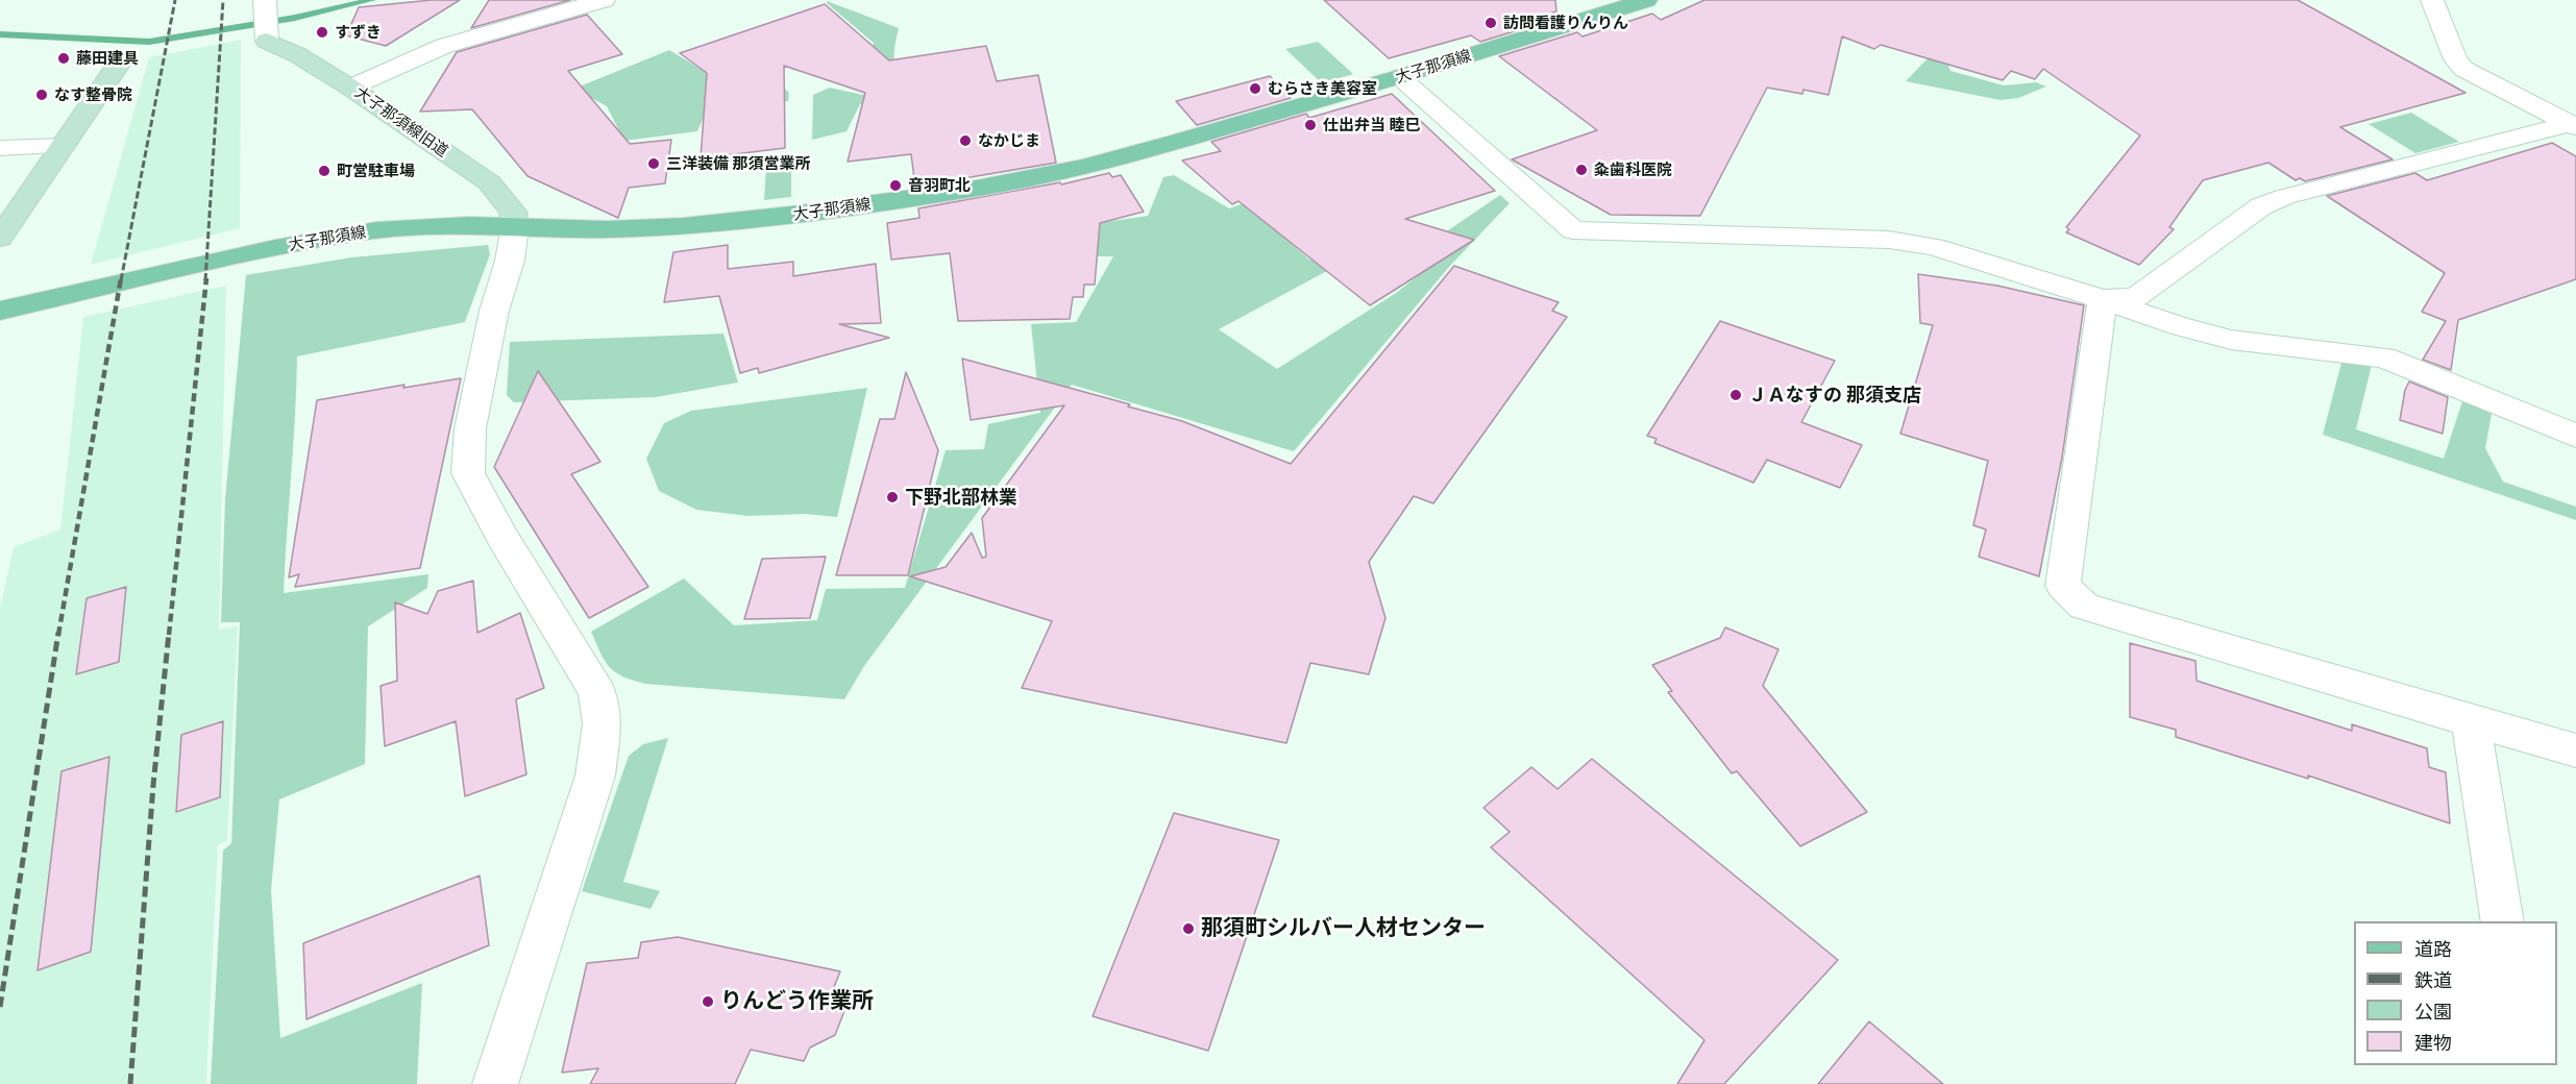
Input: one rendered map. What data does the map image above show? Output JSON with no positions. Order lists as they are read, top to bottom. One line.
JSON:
{"streets":{"main road":["大子那須線"],"street":["大子那須線旧道"]},"crossings":[["大子那須線","大子那須線旧道"]],"places":["訪問看護りんりん","すずき","藤田建具","むらさき美容室","なす整骨院","仕出弁当 睦巳","なかじま","三洋装備 那須営業所","粂歯科医院","町営駐車場","音羽町北","ＪＡなすの 那須支店","下野北部林業","那須町シルバー人材センター","りんどう作業所"],"legend":["道路","鉄道","公園","建物"]}
